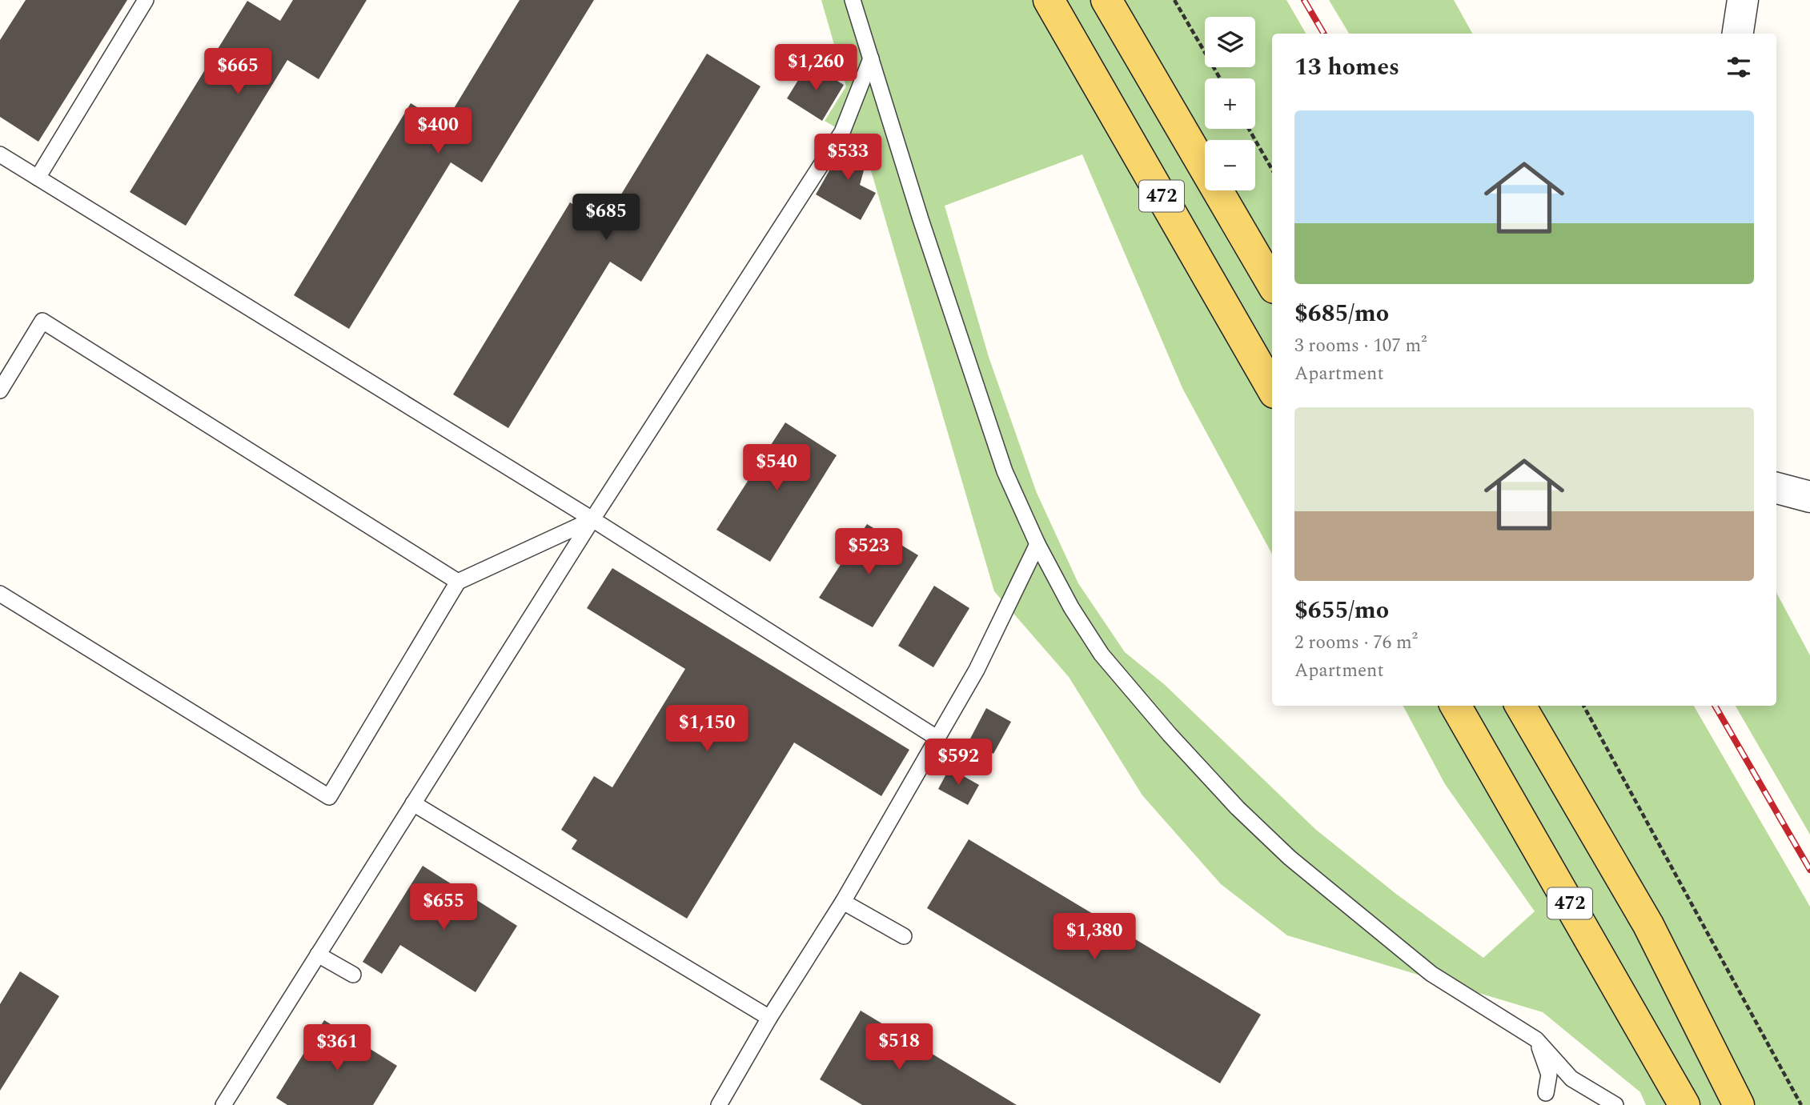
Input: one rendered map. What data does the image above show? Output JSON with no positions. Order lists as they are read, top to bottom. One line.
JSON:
{"streets":{"main road":["472"]},"page":{"map_buttons":["+","−"],"heading":"13 homes","price":["$1,260","$665","$400","$533","$685","$540","$523","$1,150","$592","$655","$1,380","$518","$361"],"list":[{"name":"$685/mo","note":"3 rooms · 107 m² · Apartment"},{"name":"$655/mo","note":"2 rooms · 76 m² · Apartment"}]}}
